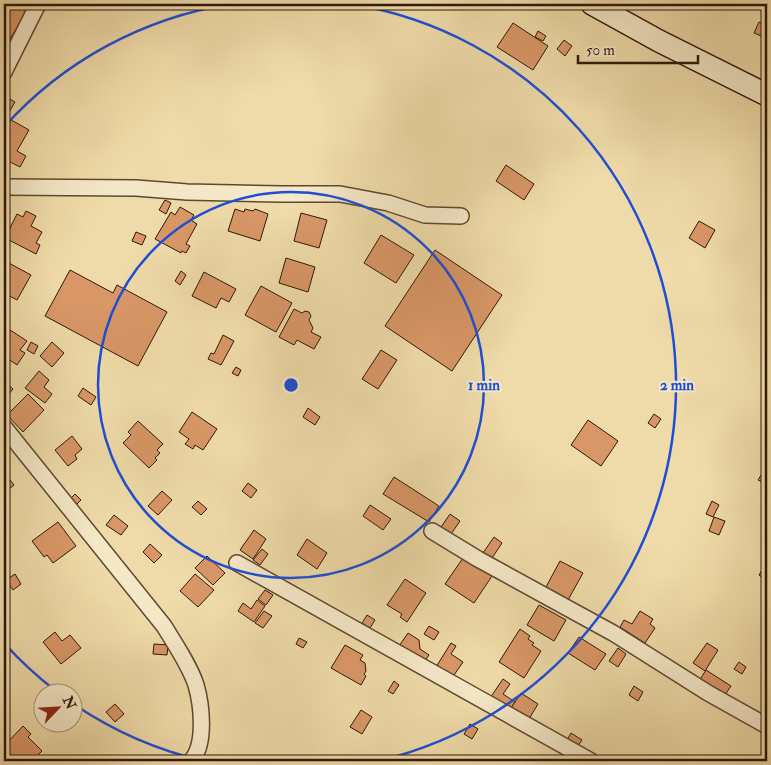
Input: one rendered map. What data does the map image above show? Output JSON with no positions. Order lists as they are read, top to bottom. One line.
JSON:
{"scale_bar":"50 m","north":"top right","rings":["1 min","2 min"]}
